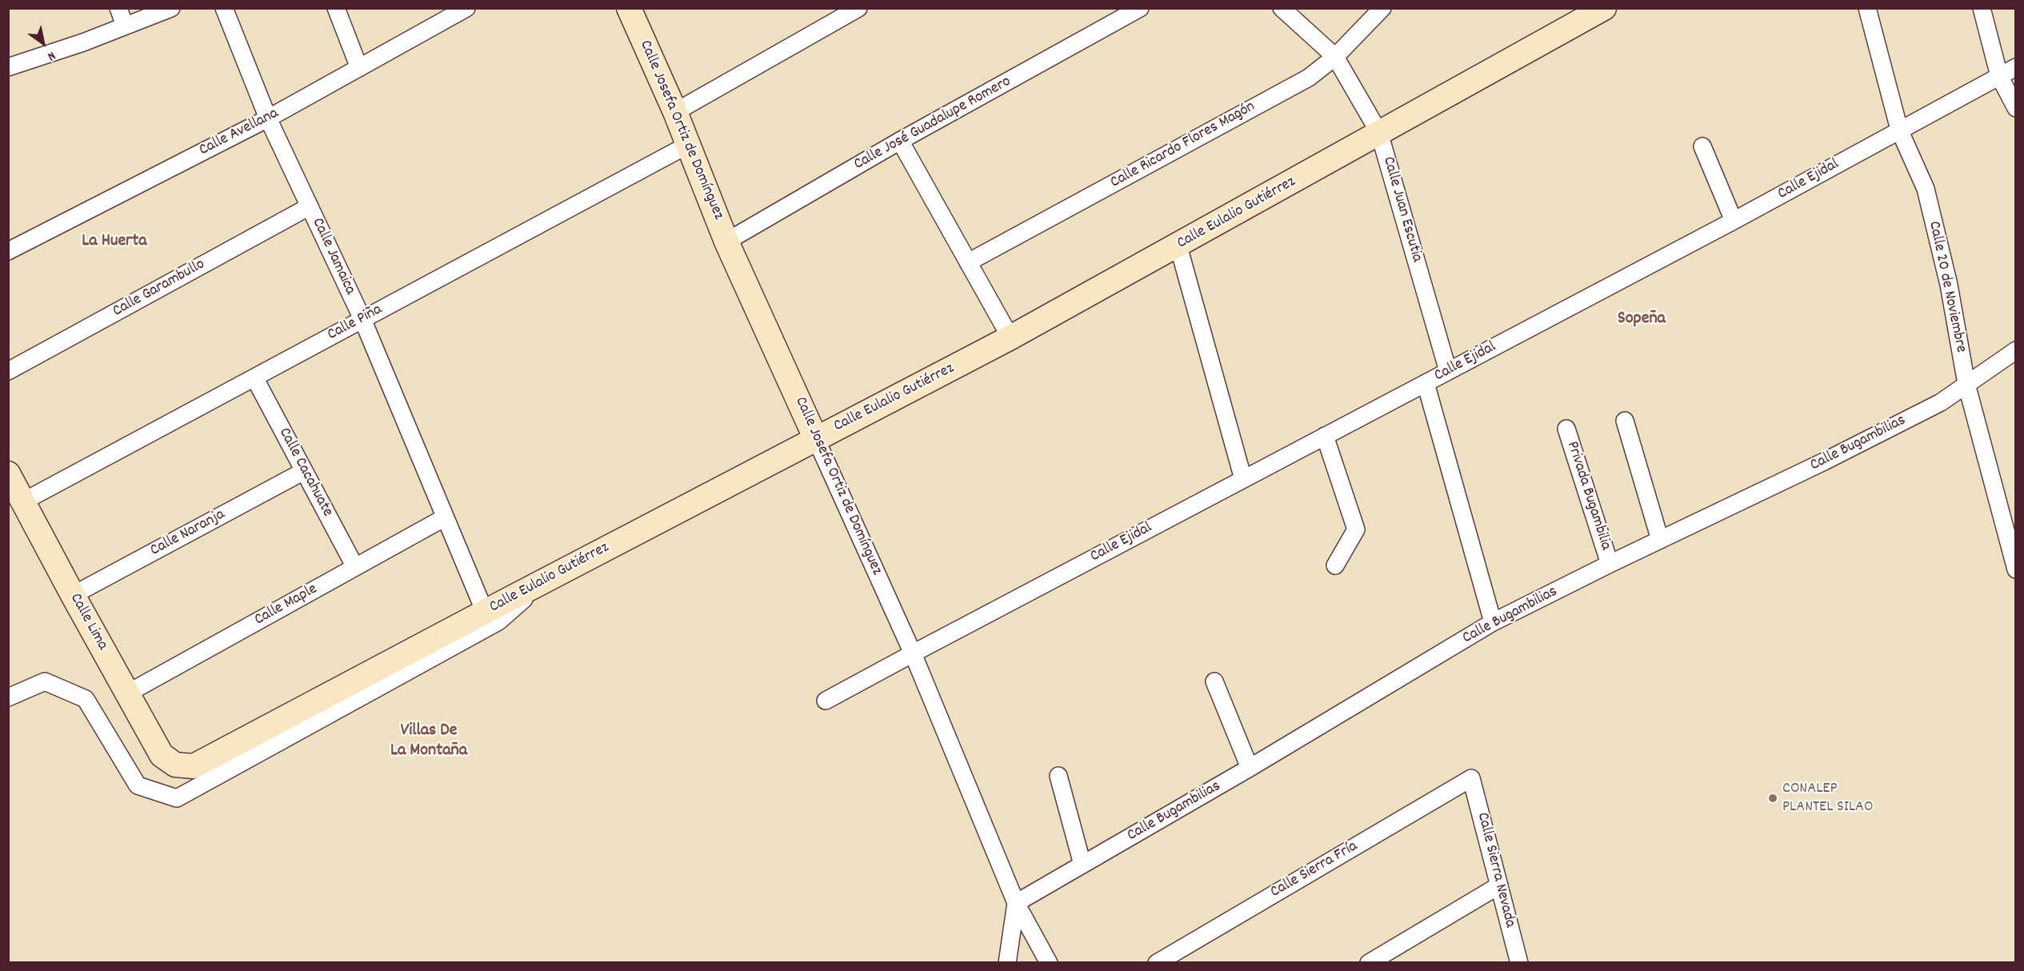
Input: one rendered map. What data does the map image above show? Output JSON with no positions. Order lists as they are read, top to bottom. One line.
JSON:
{"streets":{"street":["Calle José Guadalupe Romero","Calle Josefa Ortiz de Domínguez","Calle Avellana","Calle Ricardo Flores Magón","Calle Ejidal","Calle Juan Escutia","Calle Eulalio Gutiérrez","Calle Jamaica","Calle 20 de Noviembre","Calle Garambullo","Calle Piña","Calle Bugambilias","Calle Cacahuate","Privada Bugambilia","Calle Naranja","Calle Maple","Calle Lima","Calle Sierra Fría","Calle Sierra Nevada"]},"crossings":[["Calle José Guadalupe Romero","Calle Josefa Ortiz de Domínguez"],["Calle Josefa Ortiz de Domínguez","Calle Ejidal"],["Calle Josefa Ortiz de Domínguez","Calle Eulalio Gutiérrez"],["Calle Josefa Ortiz de Domínguez","Calle Piña"],["Calle Josefa Ortiz de Domínguez","Calle Bugambilias"],["Calle Avellana","Calle Jamaica"],["Calle Ricardo Flores Magón","Calle Juan Escutia"],["Calle Ejidal","Calle Juan Escutia"],["Calle Ejidal","Calle 20 de Noviembre"],["Calle Juan Escutia","Calle Eulalio Gutiérrez"],["Calle Eulalio Gutiérrez","Calle Jamaica"],["Calle Eulalio Gutiérrez","Calle Lima"],["Calle Jamaica","Calle Garambullo"],["Calle Jamaica","Calle Piña"],["Calle Jamaica","Calle Maple"],["Calle 20 de Noviembre","Calle Bugambilias"],["Calle Piña","Calle Cacahuate"],["Calle Piña","Calle Lima"],["Calle Bugambilias","Privada Bugambilia"],["Calle Cacahuate","Calle Naranja"],["Calle Cacahuate","Calle Maple"],["Calle Naranja","Calle Lima"],["Calle Maple","Calle Lima"],["Calle Sierra Fría","Calle Sierra Nevada"]],"districts":["La Huerta","Sopeña","Villas De La Montaña"],"places":["CONALEP PLANTEL SILAO"],"north":"bottom right"}
